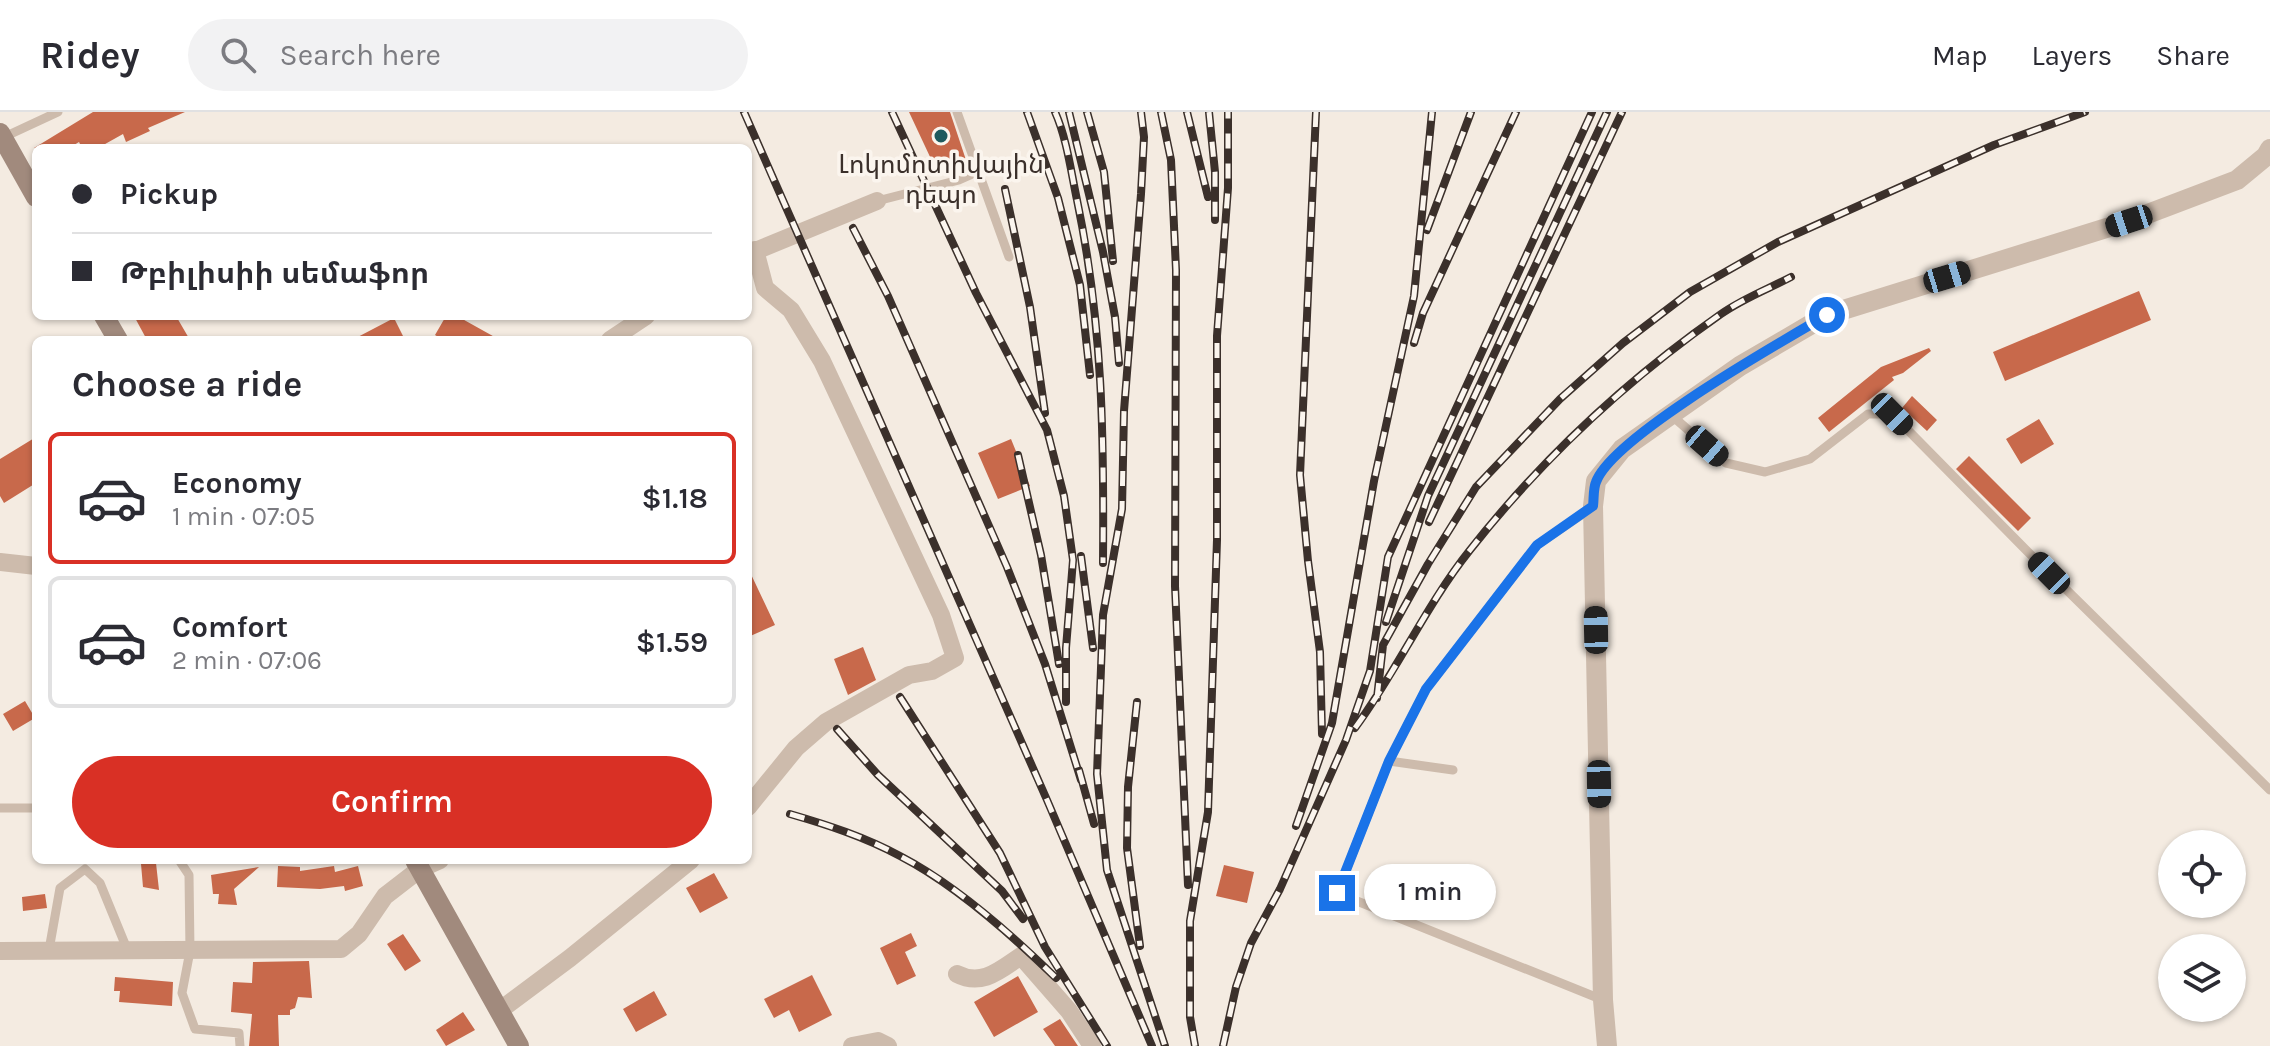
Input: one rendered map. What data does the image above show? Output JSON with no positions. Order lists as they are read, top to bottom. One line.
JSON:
{"places":["Լոկոմոտիվային դեպո"],"page":{"header":"Ridey","search":"Search here","nav":["Map","Layers","Share"],"banner":["Pickup","Թբիլիսիի սեմաֆոր"],"heading":"Choose a ride","list":[{"name":"Economy","note":"1 min · 07:05","value":"$1.18"},{"name":"Comfort","note":"2 min · 07:06","value":"$1.59"}],"buttons":"Confirm","bubble":"1 min"}}
